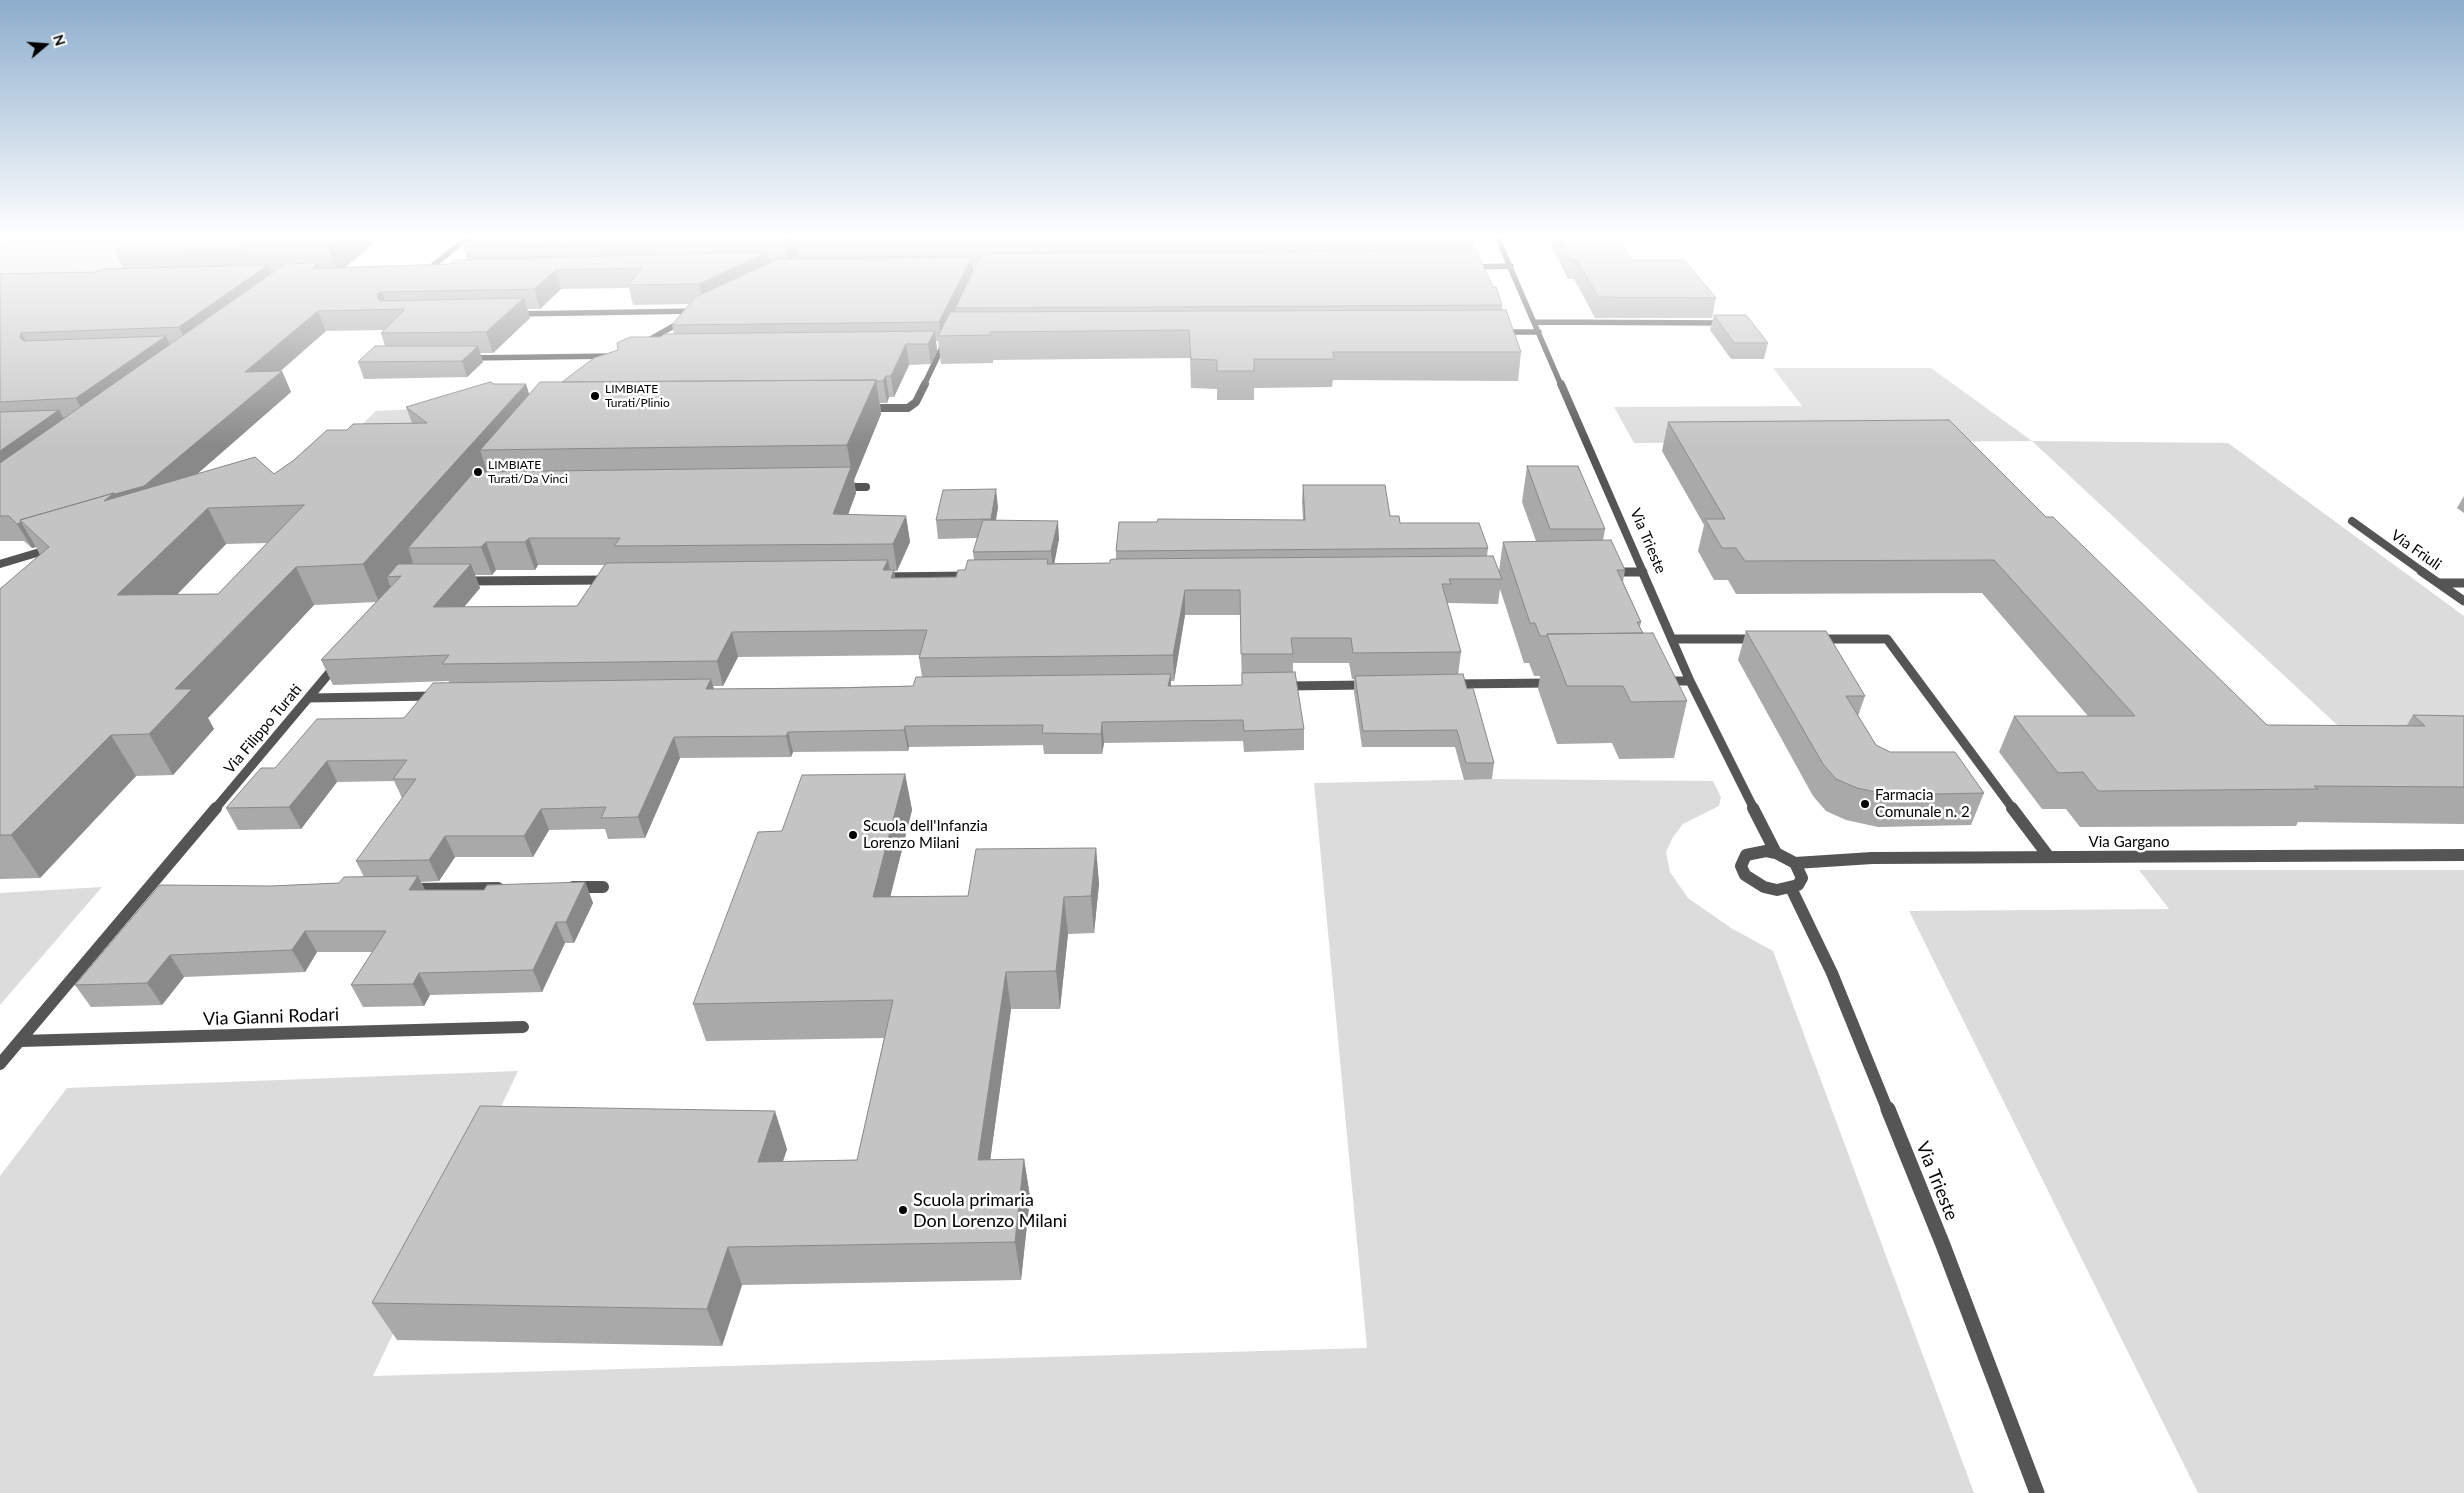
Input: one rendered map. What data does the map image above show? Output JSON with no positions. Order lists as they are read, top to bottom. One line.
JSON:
{"streets":{"street":["Via Trieste","Via Friuli","Via Filippo Turati","Via Gargano","Via Gianni Rodari"]},"crossings":[["Via Filippo Turati","Via Gianni Rodari"]],"places":["LIMBIATE Turati/Plinio","LIMBIATE Turati/Da Vinci","Farmacia Comunale n. 2","Scuola dell'Infanzia Lorenzo Milani","Scuola primaria Don Lorenzo Milani"],"north":"right"}
